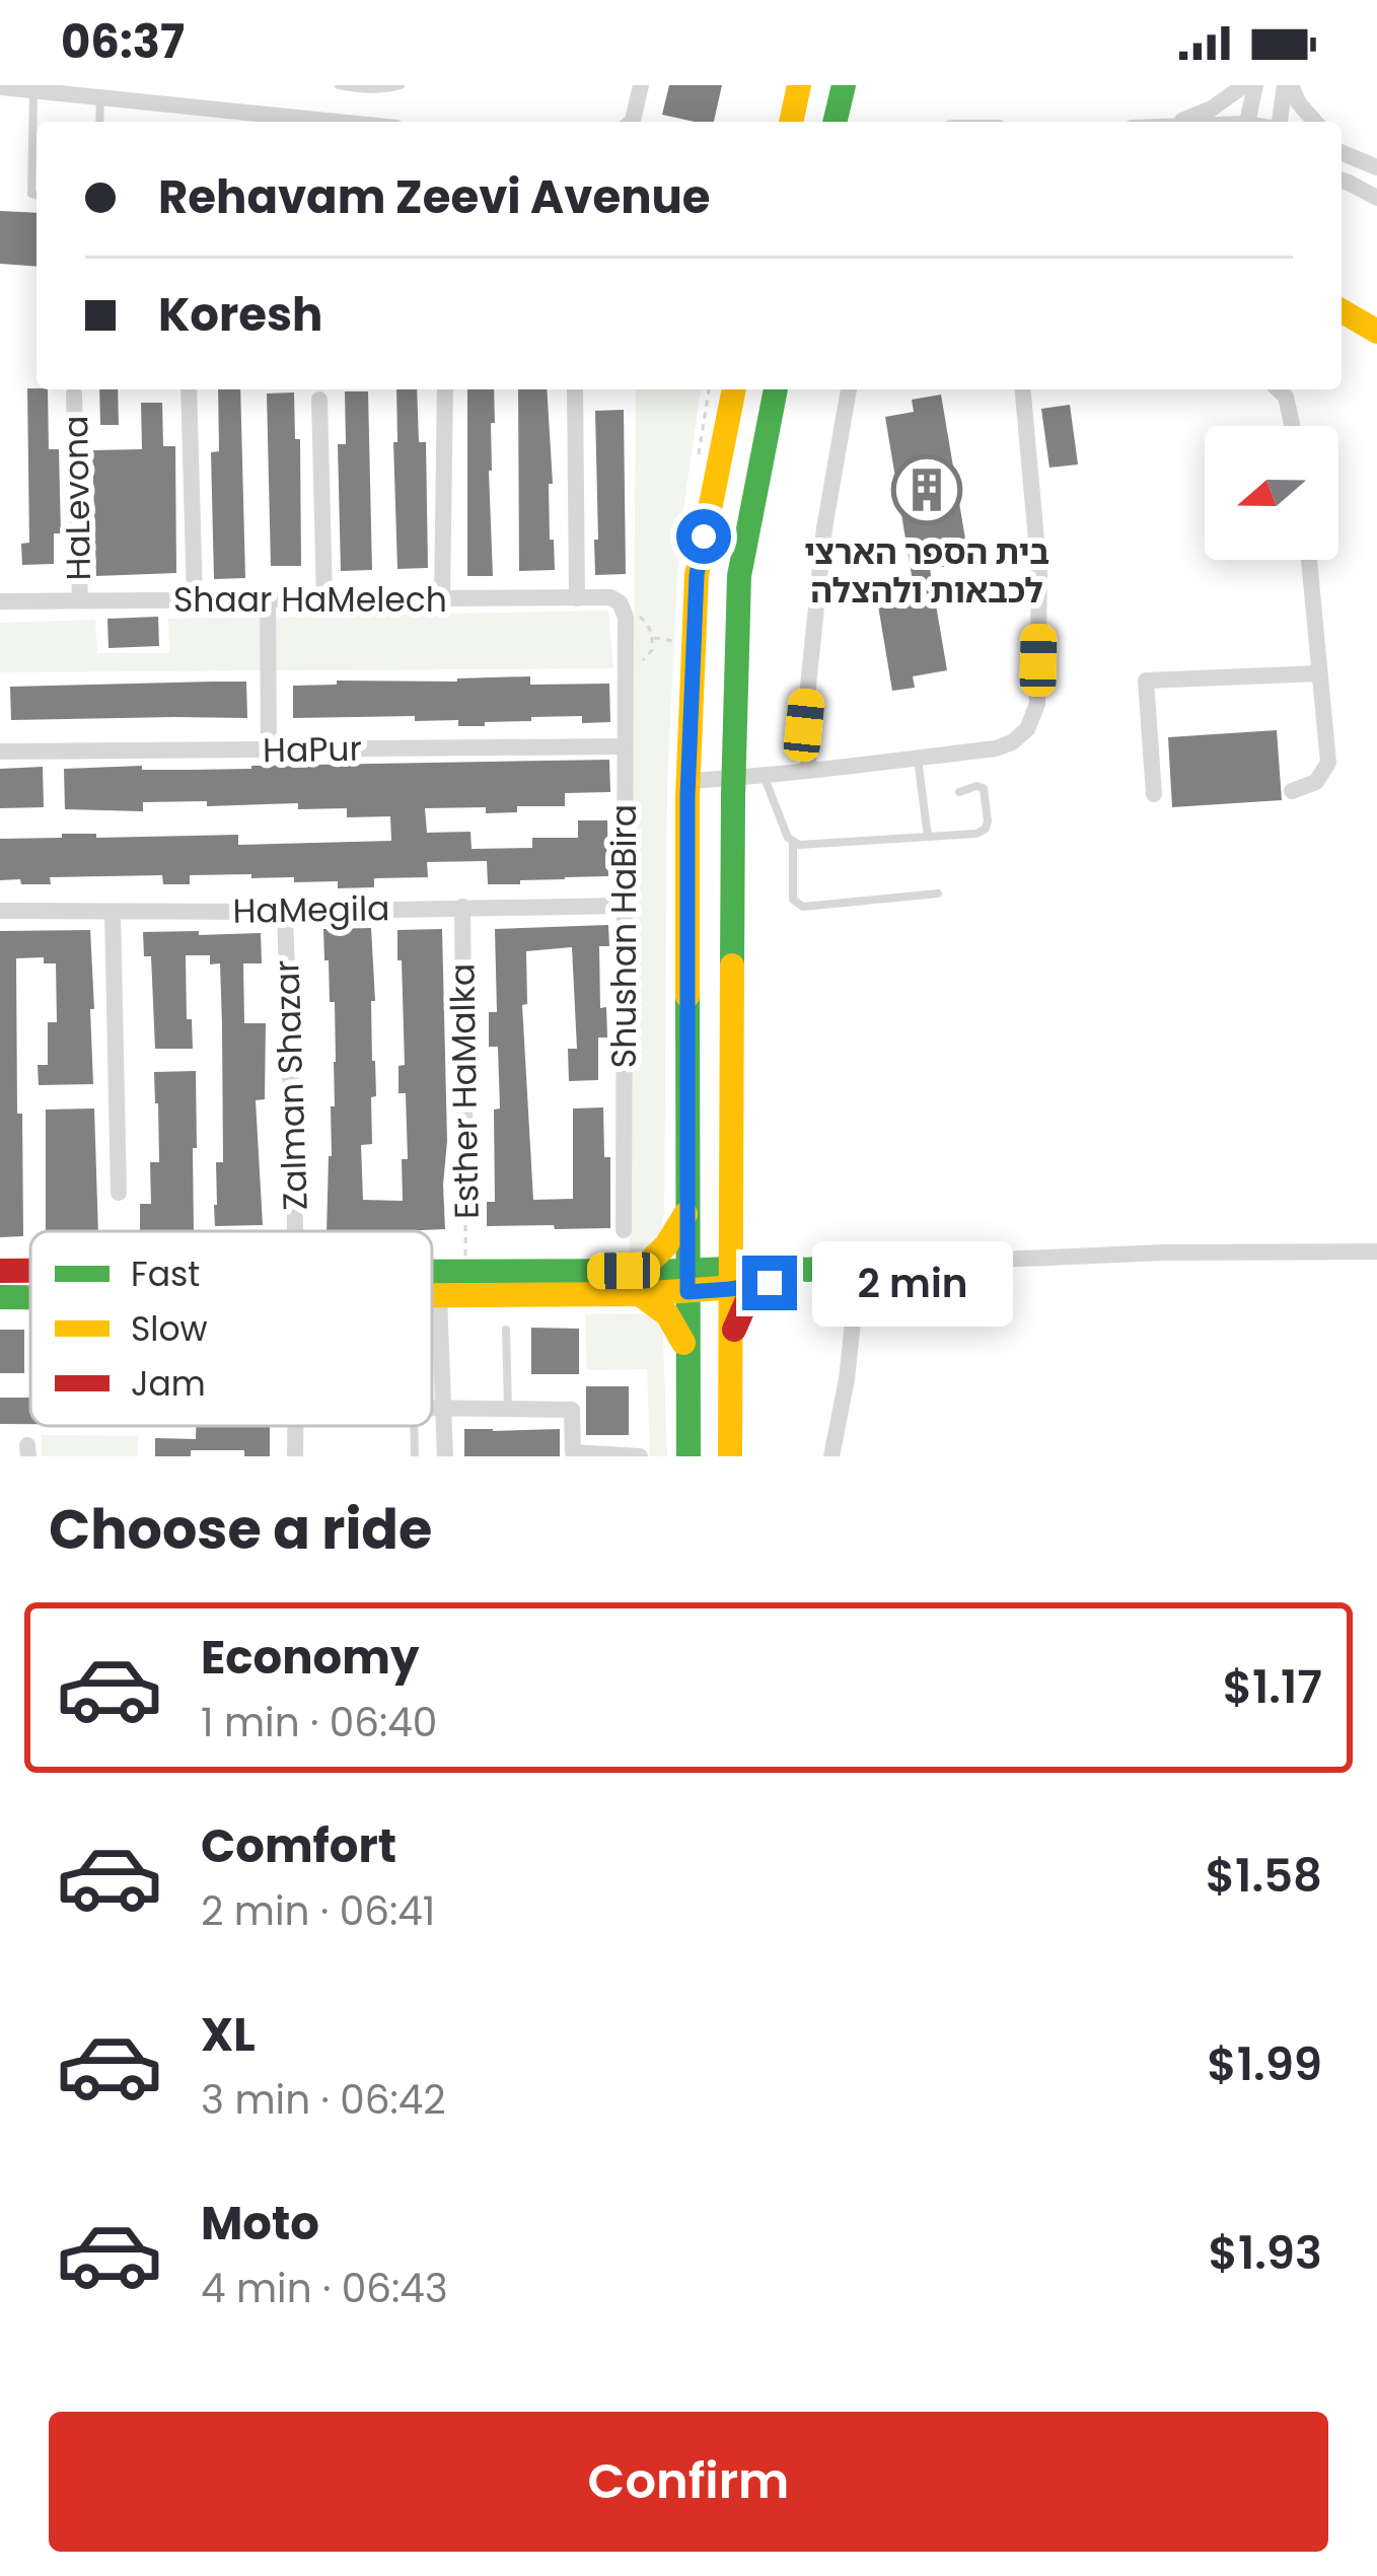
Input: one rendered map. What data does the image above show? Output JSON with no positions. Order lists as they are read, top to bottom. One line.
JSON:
{"streets":{"street":["HaLevona","Shaar HaMelech","HaPur","HaMegila","Shushan HaBira","Zalman Shazar","Esther HaMalka"]},"crossings":[["HaLevona","Shaar HaMelech"],["Shaar HaMelech","Shushan HaBira"],["HaPur","Shushan HaBira"],["HaMegila","Shushan HaBira"],["HaMegila","Zalman Shazar"],["HaMegila","Esther HaMalka"]],"places":{"building":["בית הספר הארצי לכבאות ולהצלה"]},"legend":["Fast","Slow","Jam"],"north":"left","page":{"status":"06:37","banner":["Rehavam Zeevi Avenue","Koresh"],"bubble":"2 min","heading":"Choose a ride","list":[{"name":"Economy","note":"1 min · 06:40","value":"$1.17"},{"name":"Comfort","note":"2 min · 06:41","value":"$1.58"},{"name":"XL","note":"3 min · 06:42","value":"$1.99"},{"name":"Moto","note":"4 min · 06:43","value":"$1.93"}],"buttons":"Confirm"}}
